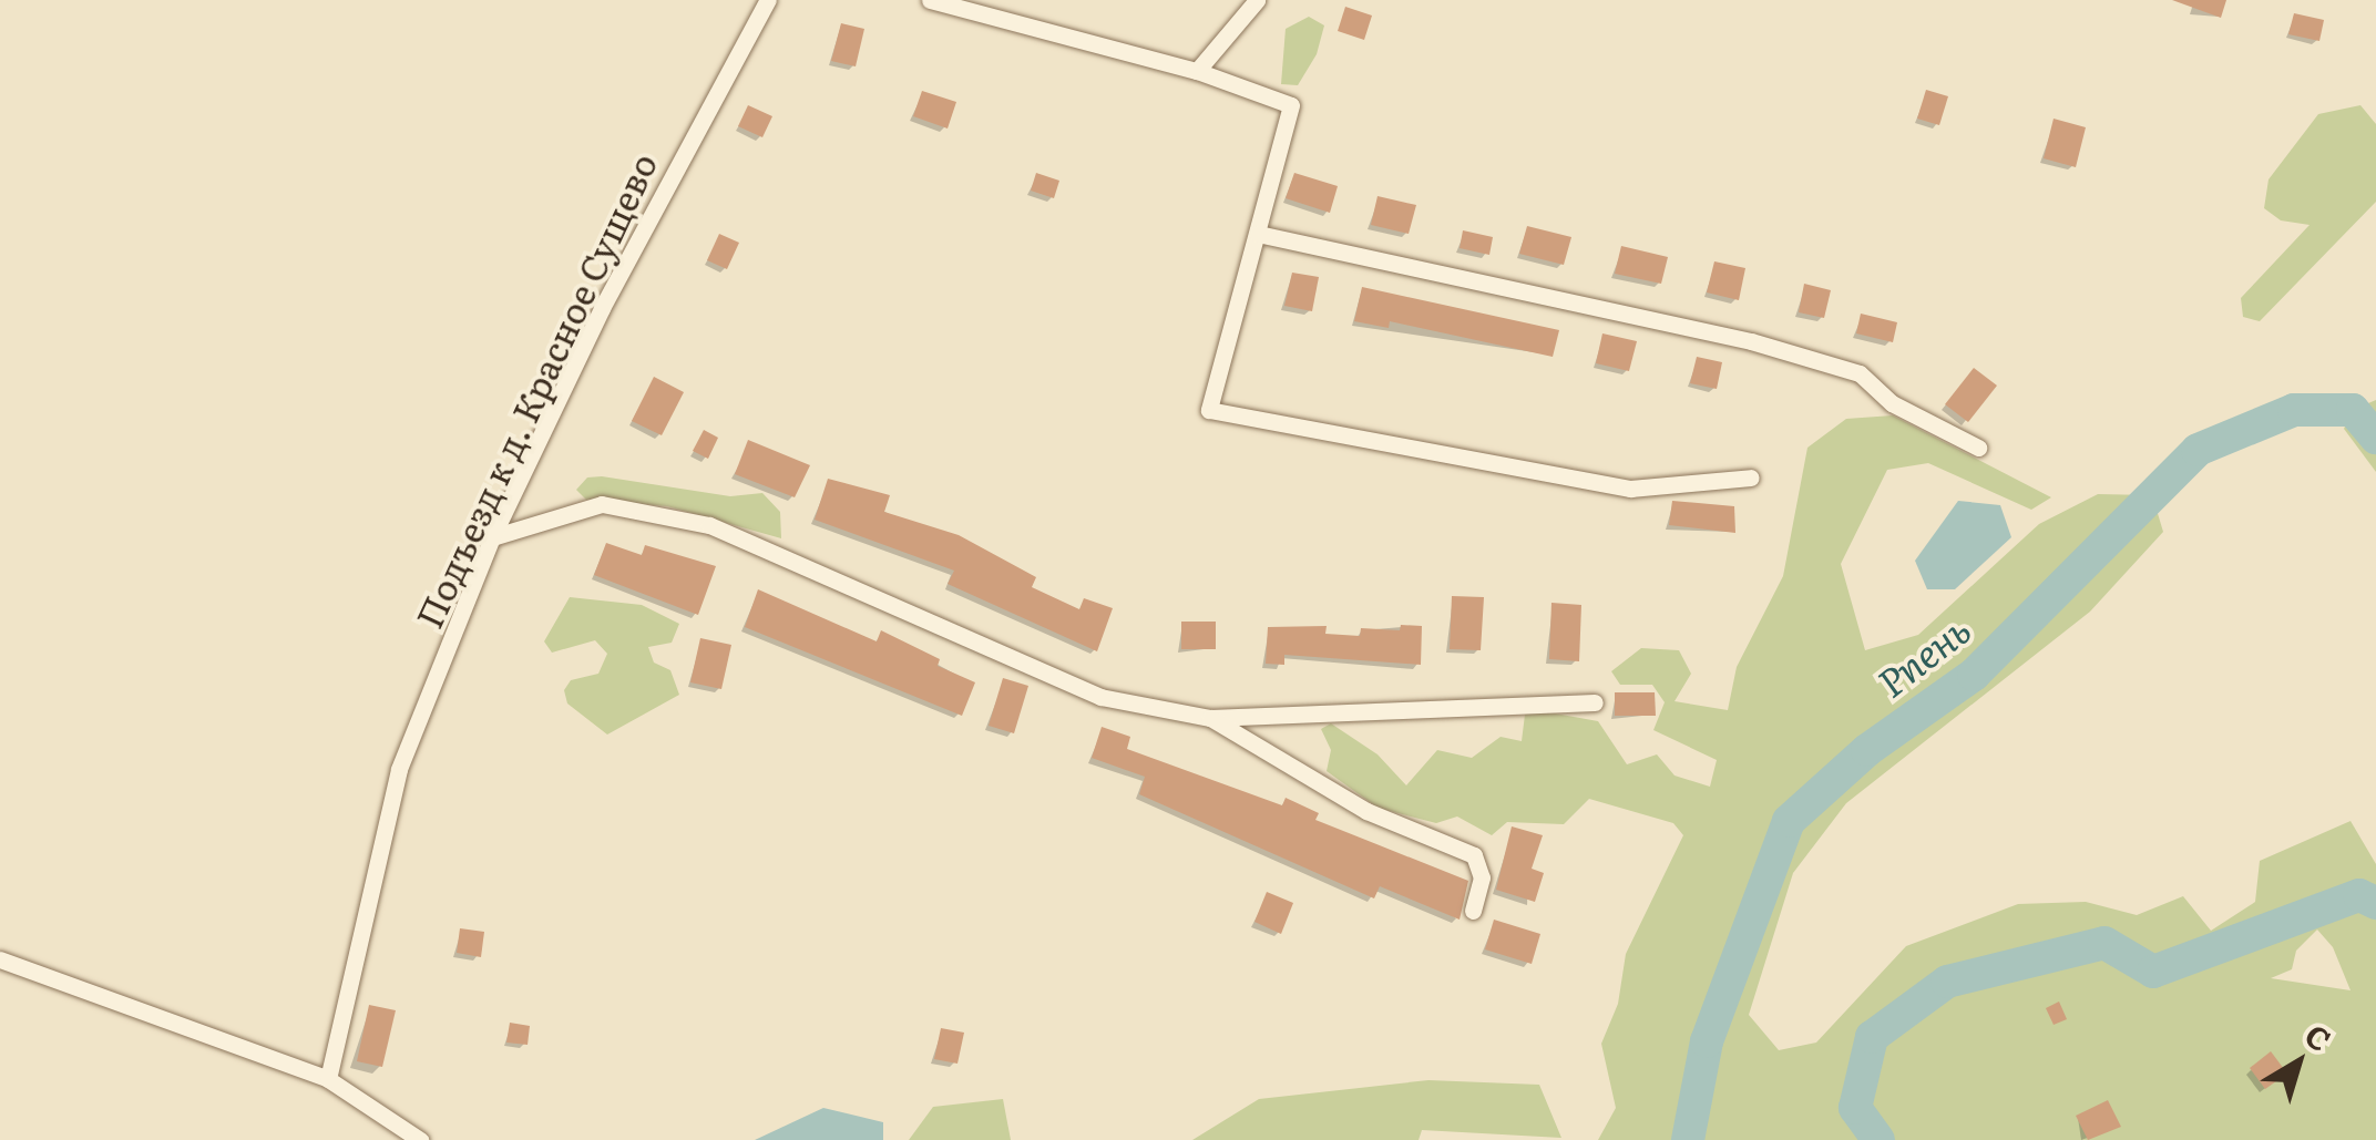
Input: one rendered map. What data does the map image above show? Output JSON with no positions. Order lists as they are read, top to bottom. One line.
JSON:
{"streets":{"street":["Подъезд к д. Красное Сущево"]},"water":["Рпень"],"north":"top right"}
